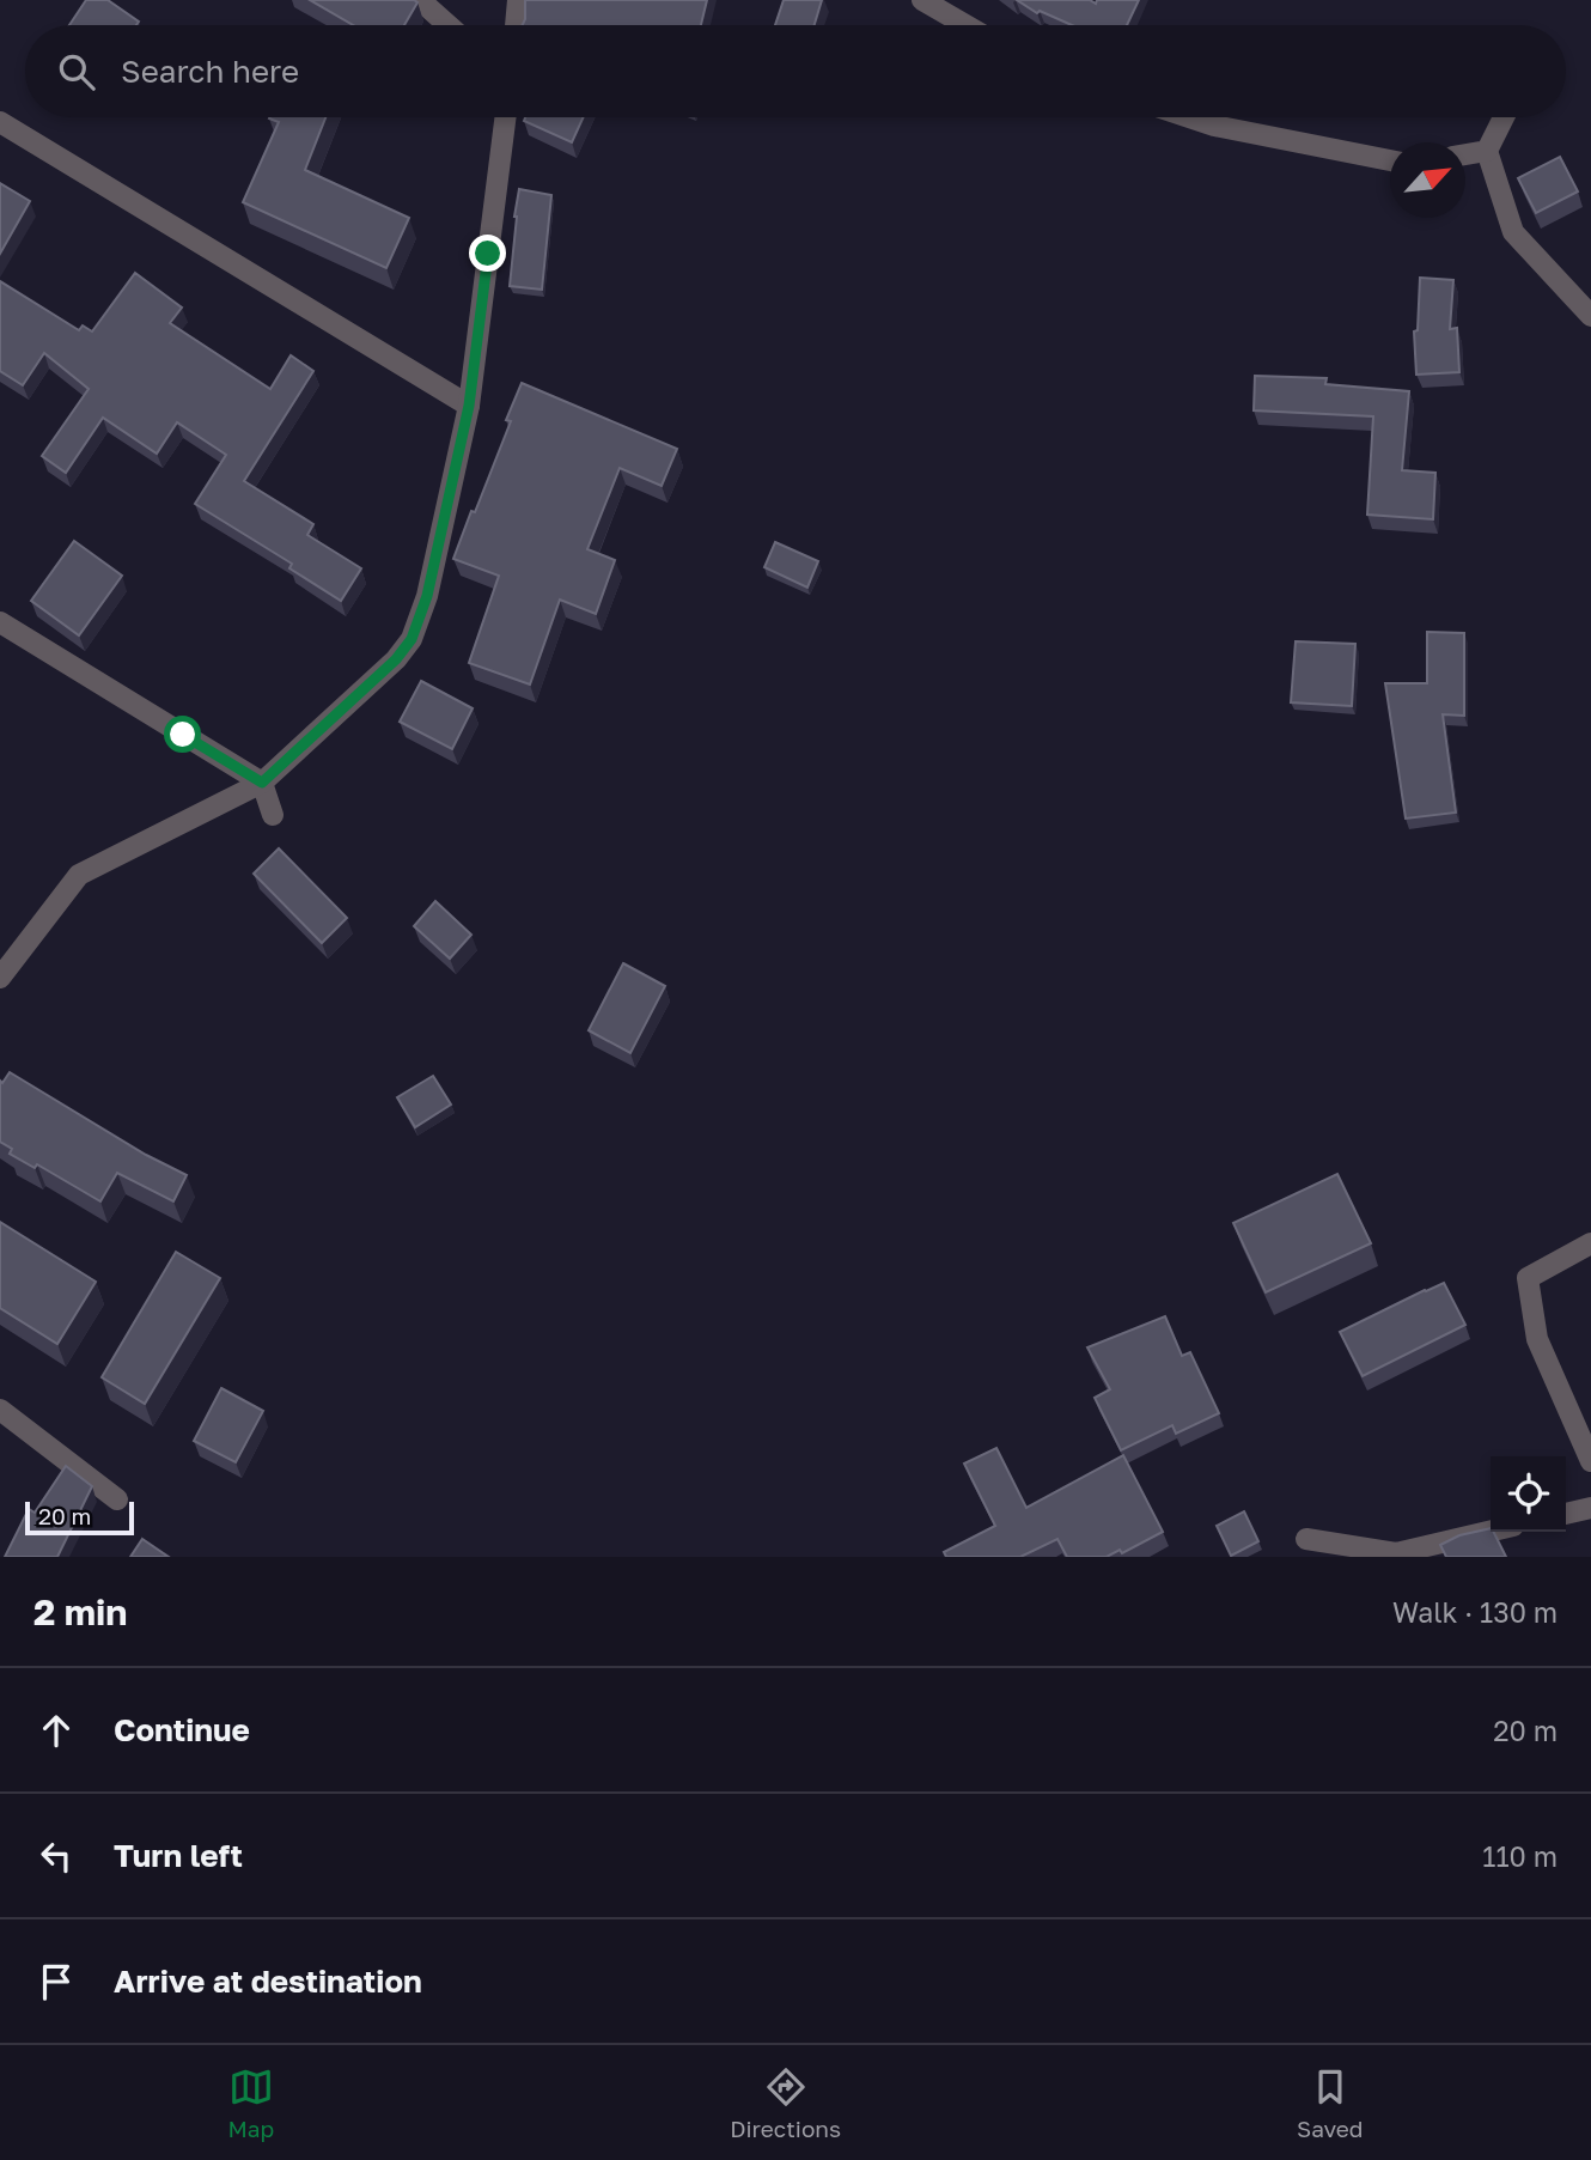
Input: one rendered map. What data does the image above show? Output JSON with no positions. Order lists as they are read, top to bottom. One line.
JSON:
{"scale_bar":"20 m","north":"top right","page":{"search":"Search here","scale":"20 m","heading":["2 min","Walk · 130 m"],"list":[["Continue","20 m"],["Turn left","110 m"],"Arrive at destination"],"nav":["Map","Directions","Saved"]}}
